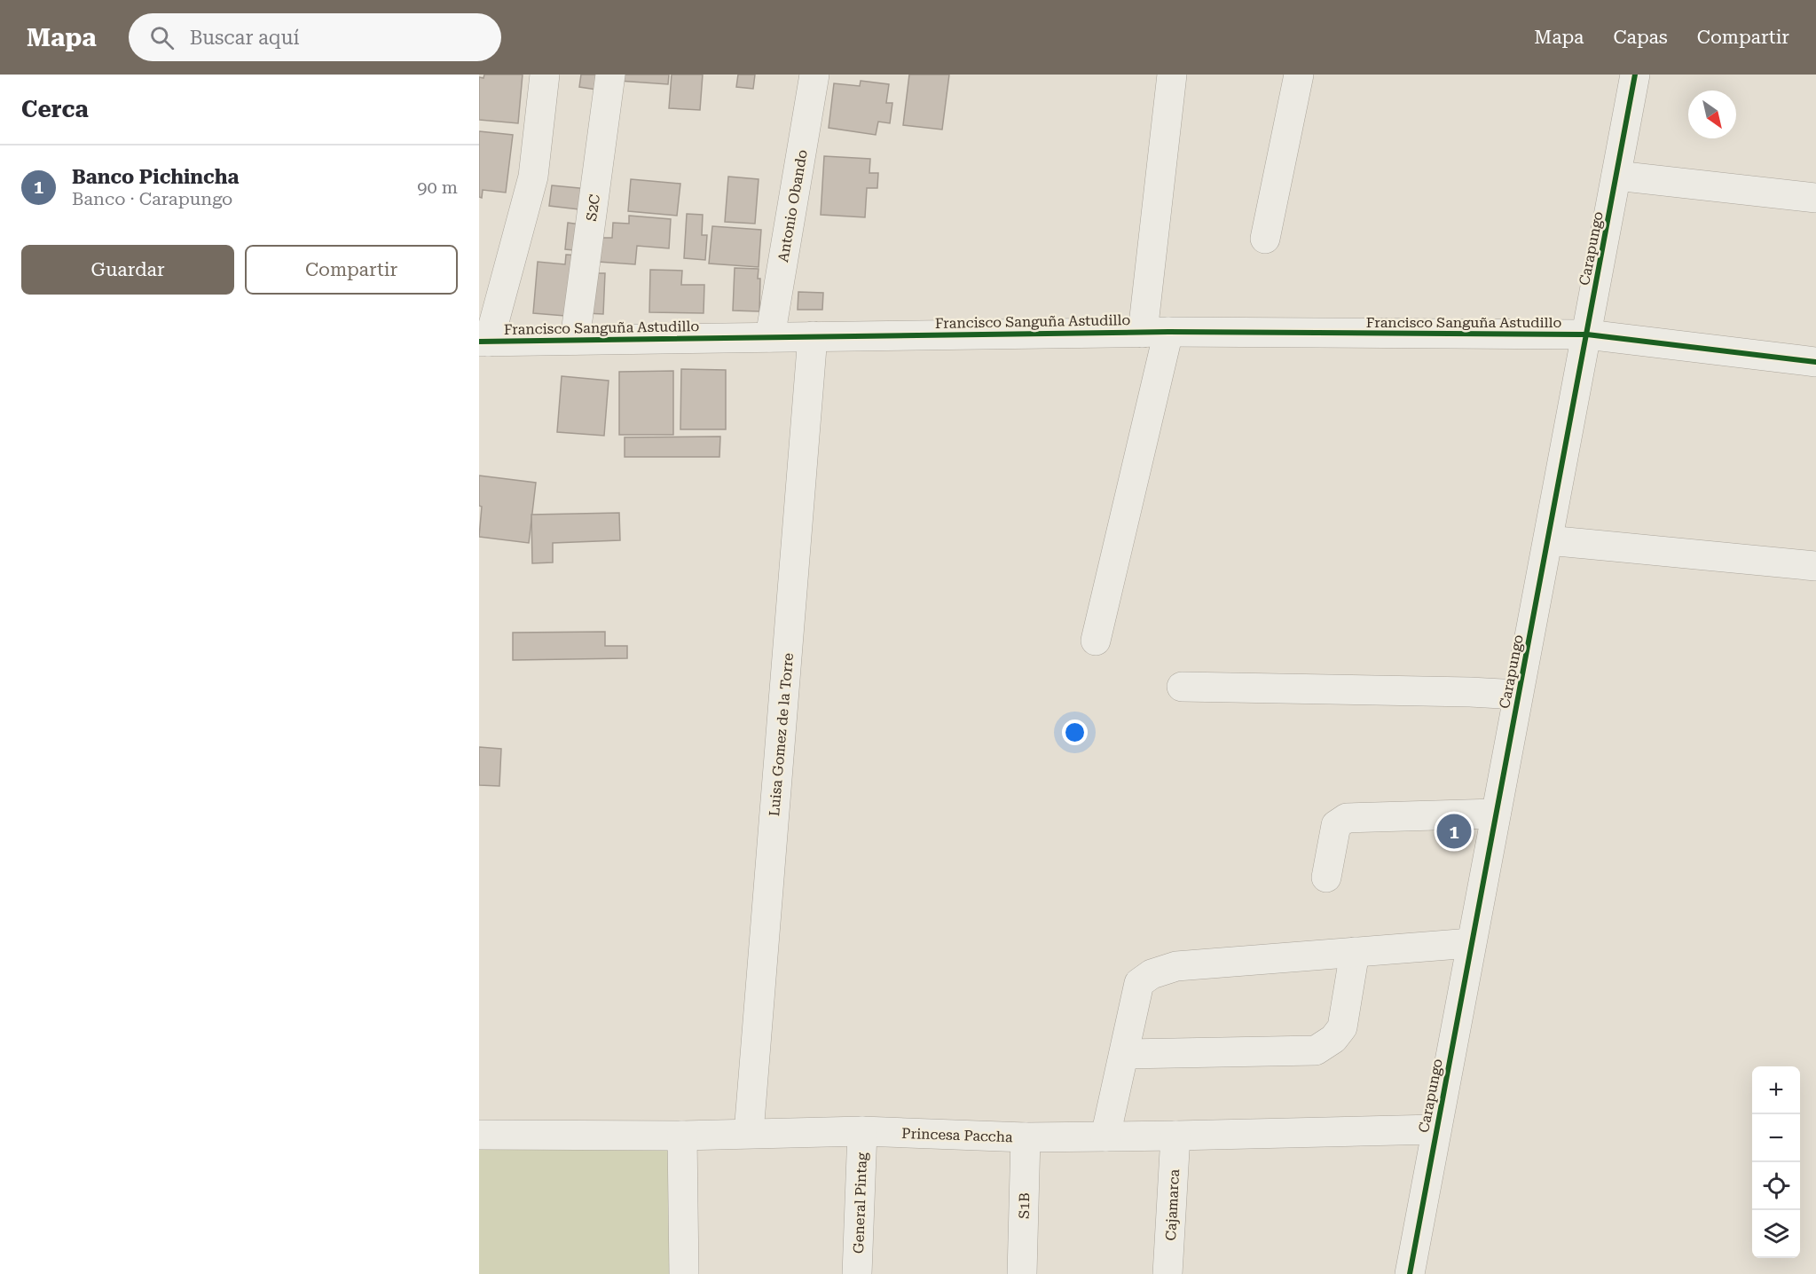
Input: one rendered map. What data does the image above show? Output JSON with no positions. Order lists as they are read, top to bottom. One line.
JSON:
{"streets":{"street":["Antonio Obando","S2C","Carapungo","Francisco Sanguña Astudillo","Luisa Gomez de la Torre","Princesa Paccha","General Pintag","Cajamarca","S1B"]},"crossings":[["Antonio Obando","Francisco Sanguña Astudillo"],["S2C","Francisco Sanguña Astudillo"],["Carapungo","Francisco Sanguña Astudillo"],["Carapungo","Princesa Paccha"],["Francisco Sanguña Astudillo","Luisa Gomez de la Torre"],["Luisa Gomez de la Torre","Princesa Paccha"],["Princesa Paccha","General Pintag"],["Princesa Paccha","Cajamarca"],["Princesa Paccha","S1B"]],"north":"bottom right","page":{"header":"Mapa","search":"Buscar aquí","nav":["Mapa","Capas","Compartir"],"heading":"Cerca","list":[{"mark":"1","name":"Banco Pichincha","note":"Banco · Carapungo","value":"90 m"}],"buttons":["Guardar","Compartir"],"pins":"1","map_buttons":["+","−"]}}
